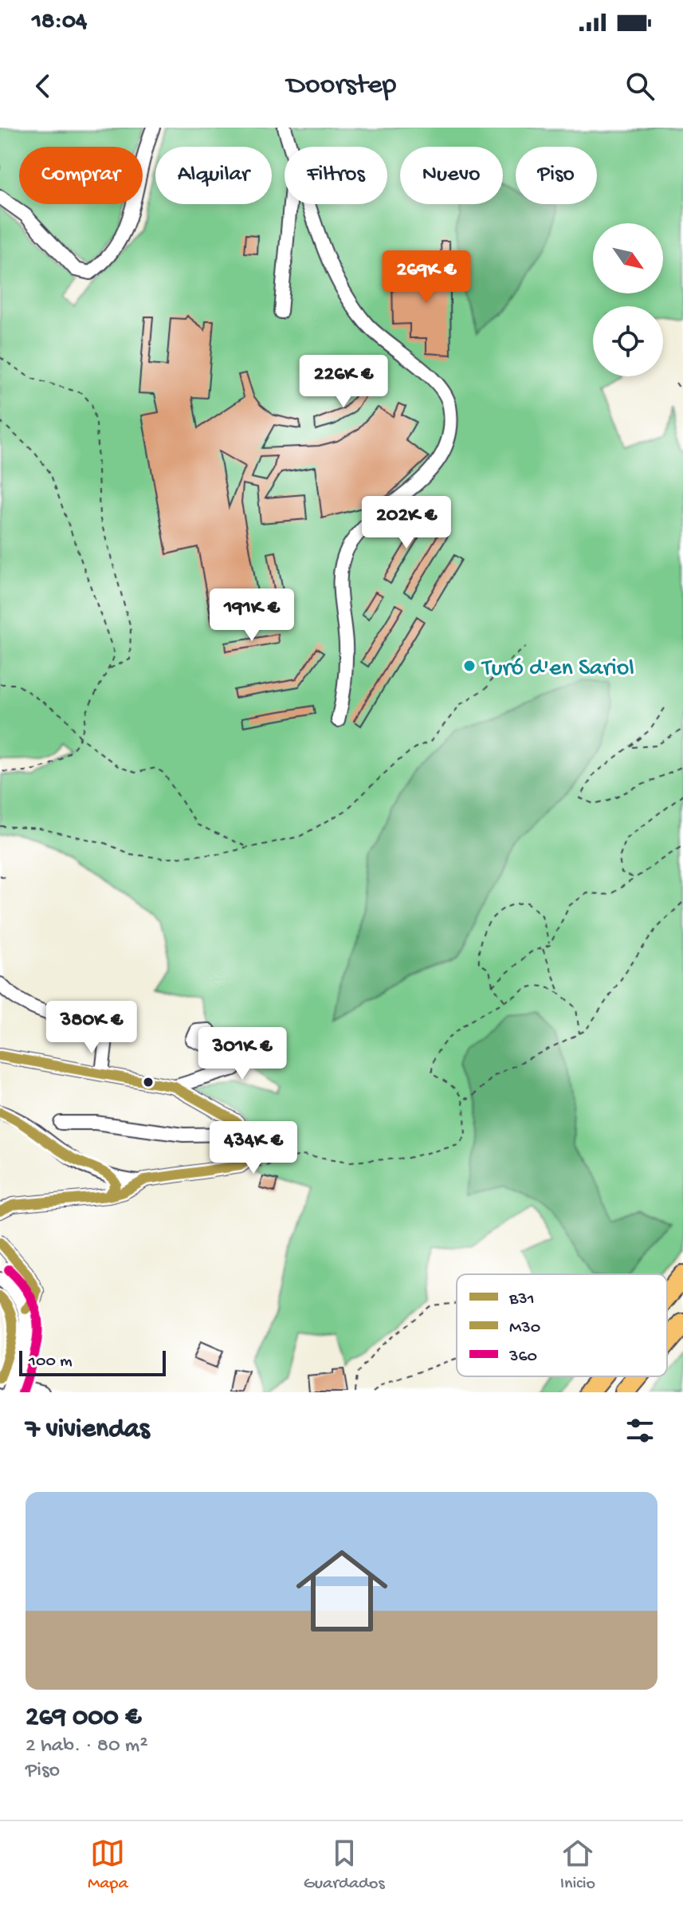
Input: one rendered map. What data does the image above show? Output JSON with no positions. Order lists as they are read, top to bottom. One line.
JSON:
{"places":["Turó d'en Sariol"],"lines":["transit line B31","transit line 360","transit line M30"],"legend":["B31","M30","360"],"scale_bar":"100 m","north":"bottom right","page":{"status":"18:04","header":"Doorstep","chip":["Comprar","Alquilar","Filtros","Nuevo","Piso"],"price":["269K €","226K €","202K €","191K €","380K €","301K €","434K €"],"scale":"100 m","heading":"7 viviendas","list":[{"name":"269 000 €","note":"2 hab. · 80 m² · Piso"}],"tabs":["Mapa","Guardados","Inicio"]}}
